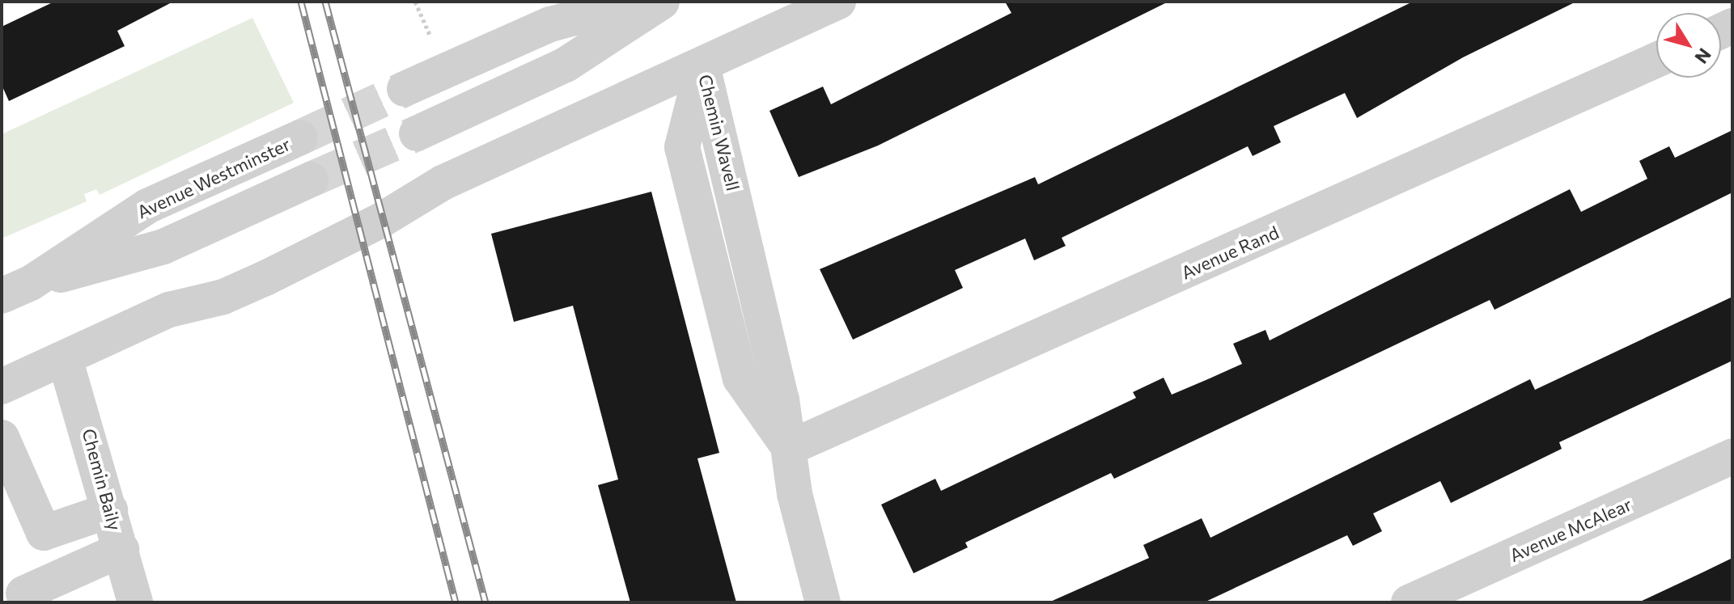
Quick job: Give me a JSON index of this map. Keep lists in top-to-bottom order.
{
  "streets": {
    "street": [
      "Chemin Wavell",
      "Avenue Westminster",
      "Avenue Rand",
      "Chemin Baily",
      "Avenue McAlear"
    ]
  },
  "crossings": [
    ["Chemin Wavell", "Avenue Rand"]
  ],
  "north": "bottom right"
}
